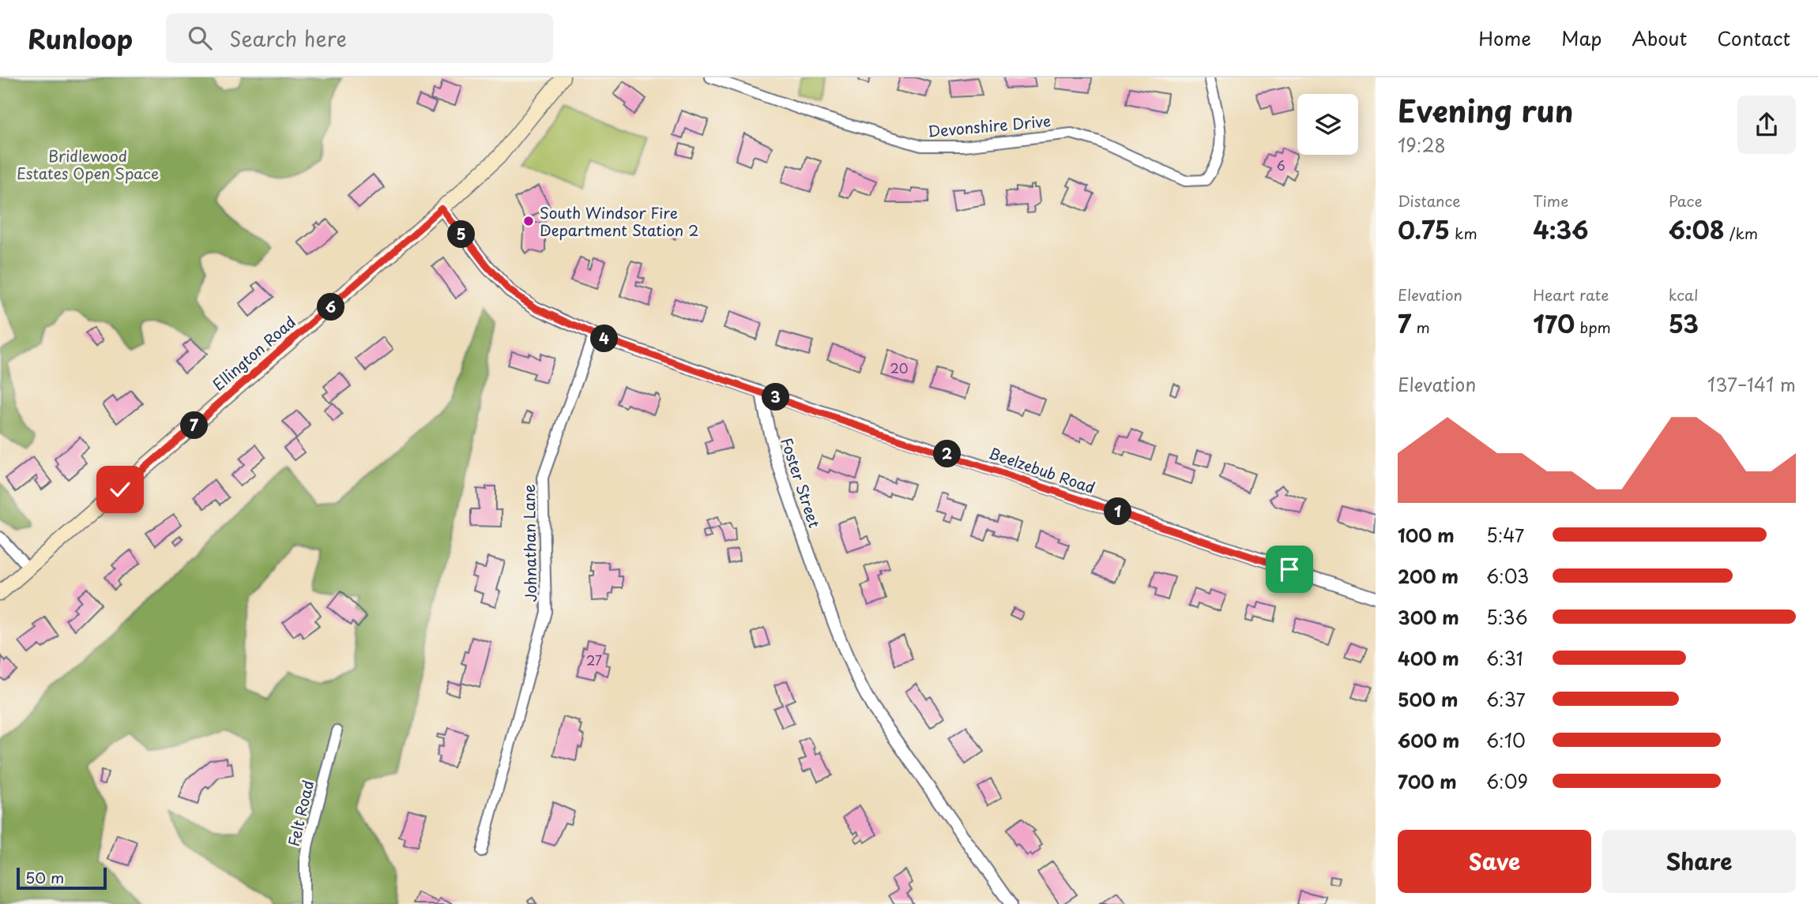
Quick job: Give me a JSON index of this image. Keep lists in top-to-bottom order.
{
  "streets": {
    "main road": ["Ellington Road"],
    "street": [
      "Devonshire Drive",
      "Beelzebub Road",
      "Foster Street",
      "Johnathan Lane",
      "Felt Road"
    ]
  },
  "crossings": [
    ["Beelzebub Road", "Foster Street"]
  ],
  "parks": ["Bridlewood Estates Open Space"],
  "places": ["South Windsor Fire Department Station 2"],
  "house_numbers": ["6", "20", "27"],
  "scale_bar": "50 m",
  "page": {
    "header": "Runloop",
    "search": "Search here",
    "nav": [
      "Home",
      "Map",
      "About",
      "Contact"
    ],
    "heading": ["Evening run", "19:28"],
    "stats": [
      ["Distance", "0.75 km"],
      ["Time", "4:36"],
      ["Pace", "6:08 /km"],
      ["Elevation", "7 m"],
      ["Heart rate", "170 bpm"],
      ["kcal", "53"]
    ],
    "pins": [
      "5",
      "6",
      "4",
      "3",
      "7",
      "2",
      "1"
    ],
    "chart": ["Elevation", "137–141 m"],
    "list": [
      {
        "name": "100 m",
        "note": "5:47"
      },
      {
        "name": "200 m",
        "note": "6:03"
      },
      {
        "name": "300 m",
        "note": "5:36"
      },
      {
        "name": "400 m",
        "note": "6:31"
      },
      {
        "name": "500 m",
        "note": "6:37"
      },
      {
        "name": "600 m",
        "note": "6:10"
      },
      {
        "name": "700 m",
        "note": "6:09"
      }
    ],
    "buttons": ["Save", "Share"],
    "scale": "50 m"
  }
}
